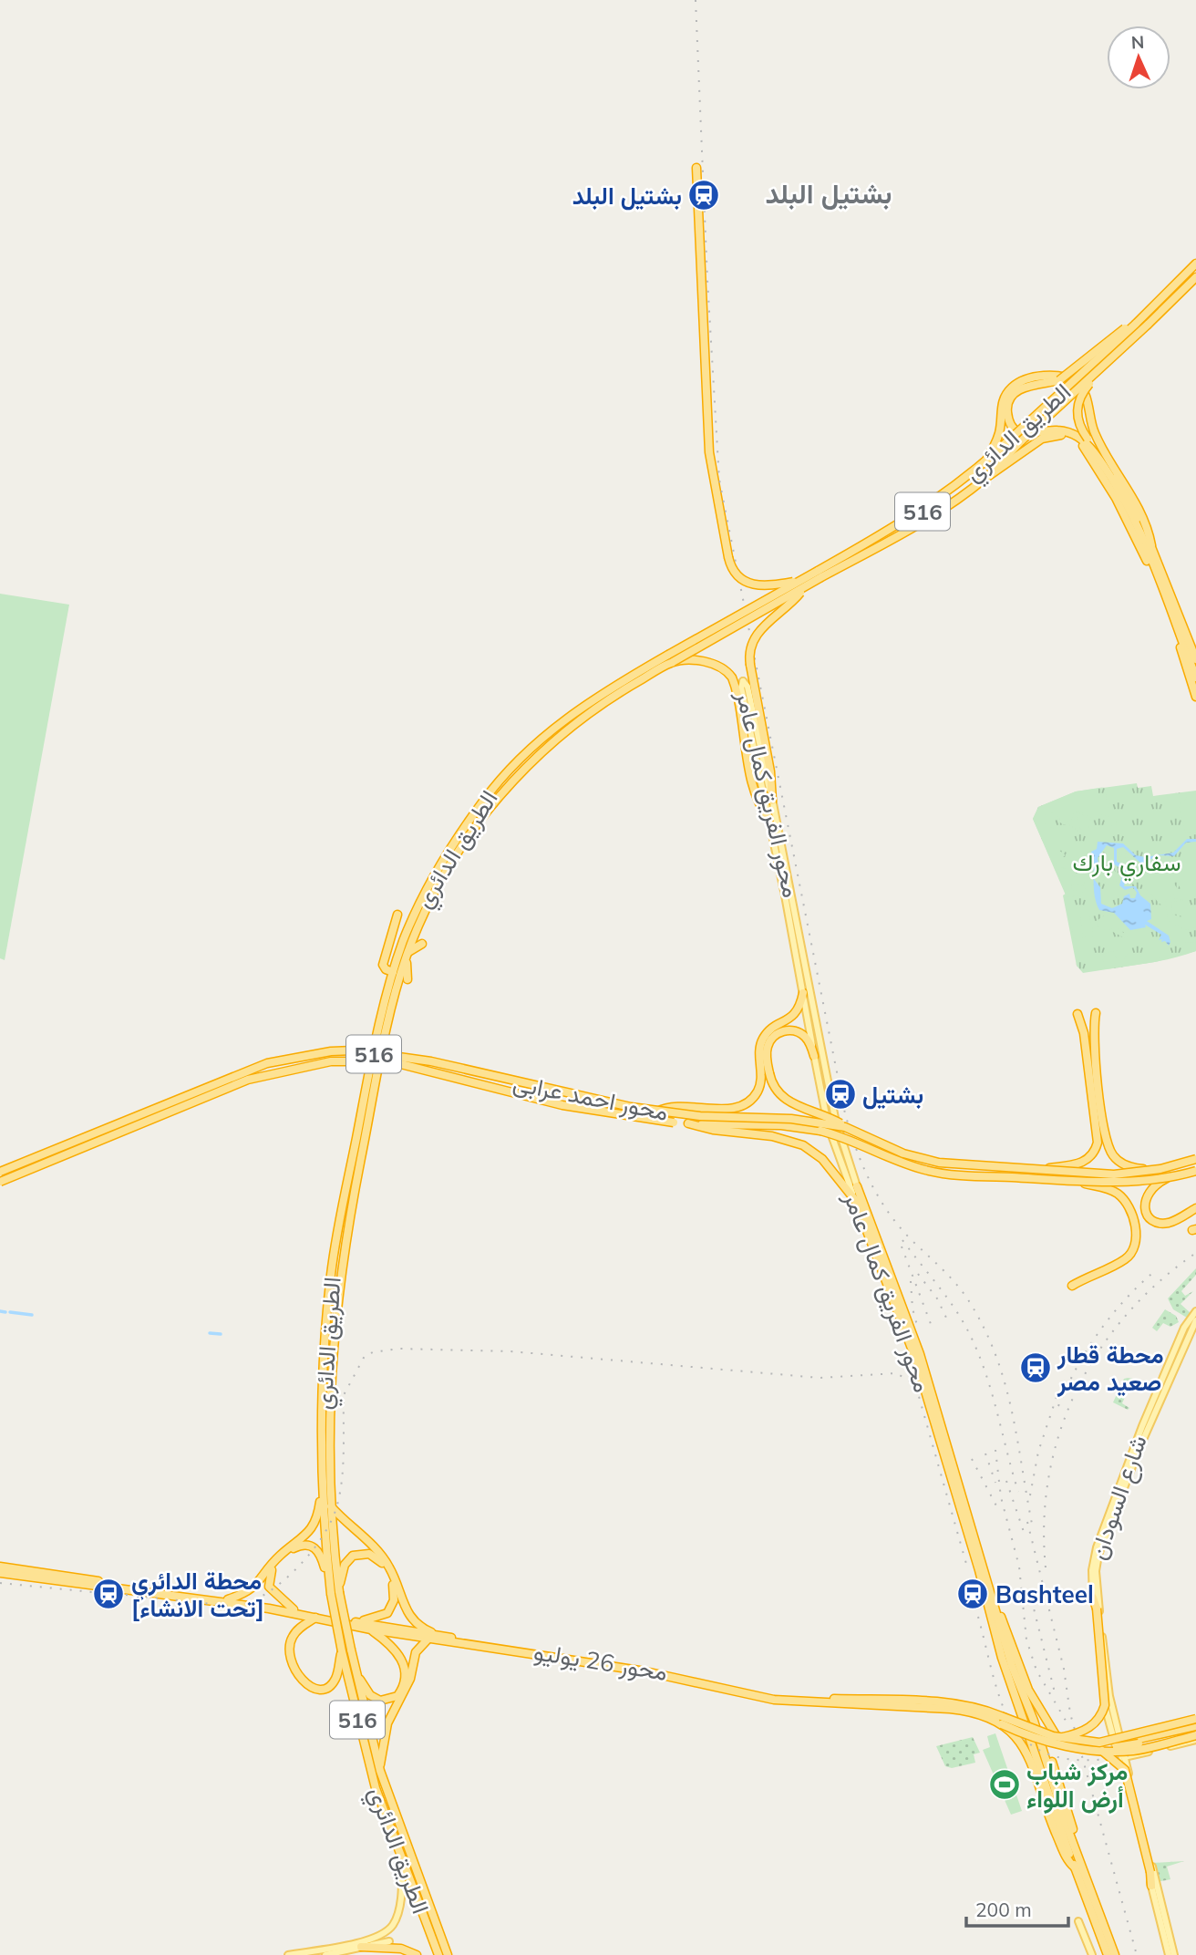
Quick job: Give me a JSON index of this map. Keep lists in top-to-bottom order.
{
  "streets": {
    "highway": [
      "الطريق الدائري",
      "516",
      "محور الفريق كمال عامر",
      "محور احمد عرابى",
      "محور 26 يوليو"
    ],
    "main road": ["شارع السودان"]
  },
  "crossings": [
    ["شارع السودان", "محور 26 يوليو"]
  ],
  "districts": ["بشتيل البلد"],
  "parks": ["سفاري بارك"],
  "places": {
    "station": [
      "بشتيل البلد",
      "بشتيل",
      "محطة قطار صعيد مصر",
      "محطة الدائري [تحت الانشاء]",
      "Bashteel"
    ],
    "sports": ["مركز شباب أرض اللواء"]
  },
  "scale_bar": "200 m",
  "north": "top"
}
